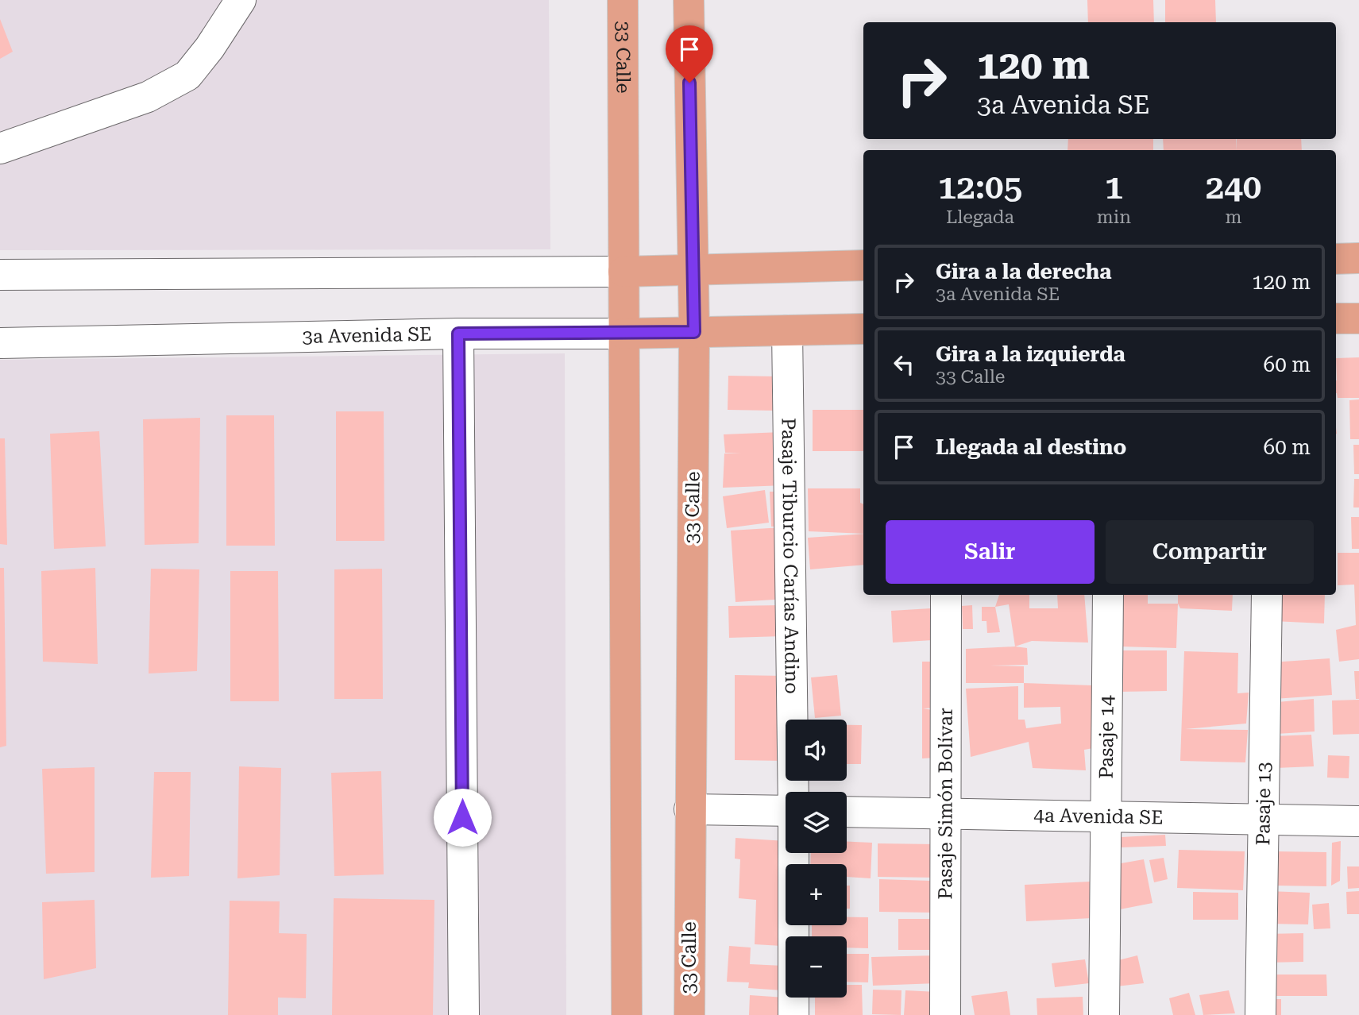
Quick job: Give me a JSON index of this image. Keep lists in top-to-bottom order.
{
  "streets": {
    "main road": ["33 Calle", "3a Avenida SE"],
    "street": [
      "Pasaje Tiburcio Carías Andino",
      "Pasaje 14",
      "Pasaje Simón Bolívar",
      "Pasaje 13",
      "4a Avenida SE"
    ]
  },
  "crossings": [
    ["33 Calle", "3a Avenida SE"],
    ["3a Avenida SE", "Pasaje Tiburcio Carías Andino"],
    ["Pasaje 14", "4a Avenida SE"],
    ["Pasaje Simón Bolívar", "4a Avenida SE"],
    ["Pasaje 13", "4a Avenida SE"]
  ],
  "page": {
    "turn": ["120 m", "3a Avenida SE"],
    "eta": [
      "12:05",
      "Llegada",
      "1",
      "min",
      "240",
      "m"
    ],
    "list": [
      {
        "name": "Gira a la derecha",
        "note": "3a Avenida SE",
        "value": "120 m"
      },
      {
        "name": "Gira a la izquierda",
        "note": "33 Calle",
        "value": "60 m"
      },
      {
        "name": "Llegada al destino",
        "value": "60 m"
      }
    ],
    "buttons": ["Salir", "Compartir"],
    "map_buttons": ["+", "−"]
  }
}
